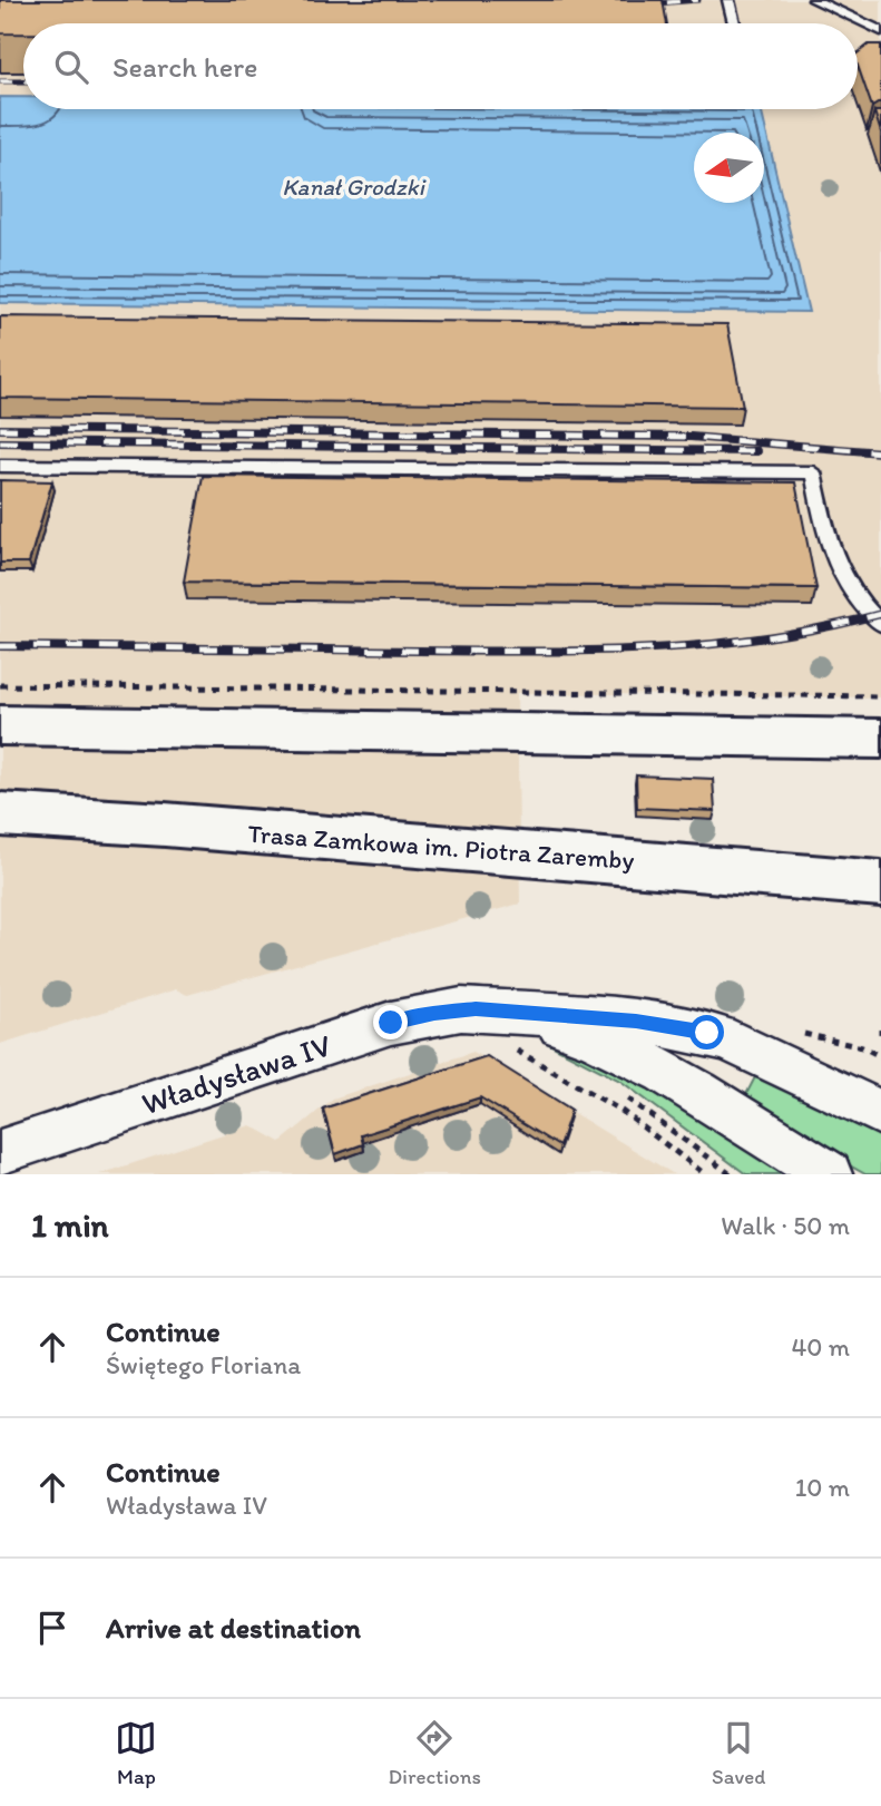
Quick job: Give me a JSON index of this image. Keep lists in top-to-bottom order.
{
  "streets": {
    "main road": ["Trasa Zamkowa im. Piotra Zaremby"],
    "street": ["Władysława IV"]
  },
  "water": ["Kanał Grodzki"],
  "north": "left",
  "page": {
    "search": "Search here",
    "heading": ["1 min", "Walk · 50 m"],
    "list": [
      ["Continue", "Świętego Floriana", "40 m"],
      ["Continue", "Władysława IV", "10 m"],
      "Arrive at destination"
    ],
    "nav": ["Map", "Directions", "Saved"]
  }
}
